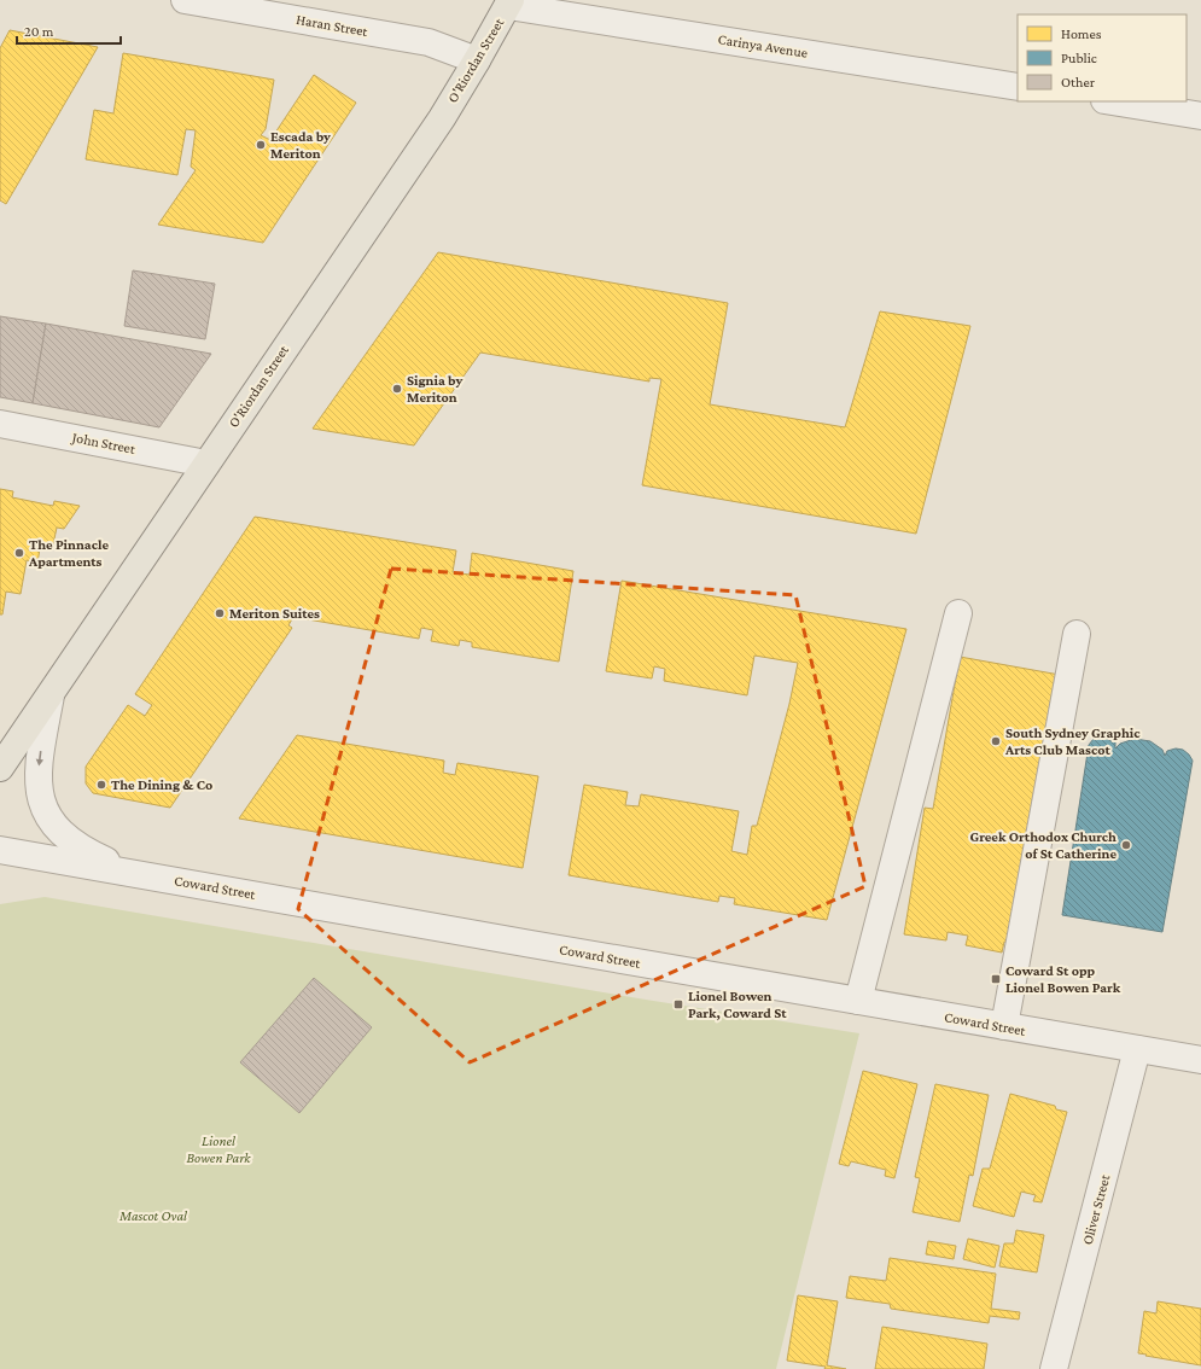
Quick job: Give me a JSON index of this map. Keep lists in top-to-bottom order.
{
  "streets": {
    "main road": ["O'Riordan Street"],
    "street": [
      "Haran Street",
      "Carinya Avenue",
      "John Street",
      "Coward Street",
      "Oliver Street"
    ]
  },
  "crossings": [
    ["Haran Street", "O'Riordan Street"],
    ["Carinya Avenue", "O'Riordan Street"],
    ["O'Riordan Street", "John Street"],
    ["Coward Street", "Oliver Street"]
  ],
  "parks": ["Lionel Bowen Park", "Mascot Oval"],
  "places": {
    "other": [
      "Escada by Meriton",
      "Signia by Meriton",
      "The Pinnacle Apartments",
      "Meriton Suites",
      "South Sydney Graphic Arts Club Mascot",
      "The Dining & Co",
      "Greek Orthodox Church of St Catherine"
    ],
    "transit": ["Coward St opp Lionel Bowen Park", "Lionel Bowen Park, Coward St"]
  },
  "legend": ["Homes", "Public", "Other"],
  "scale_bar": "20 m"
}
